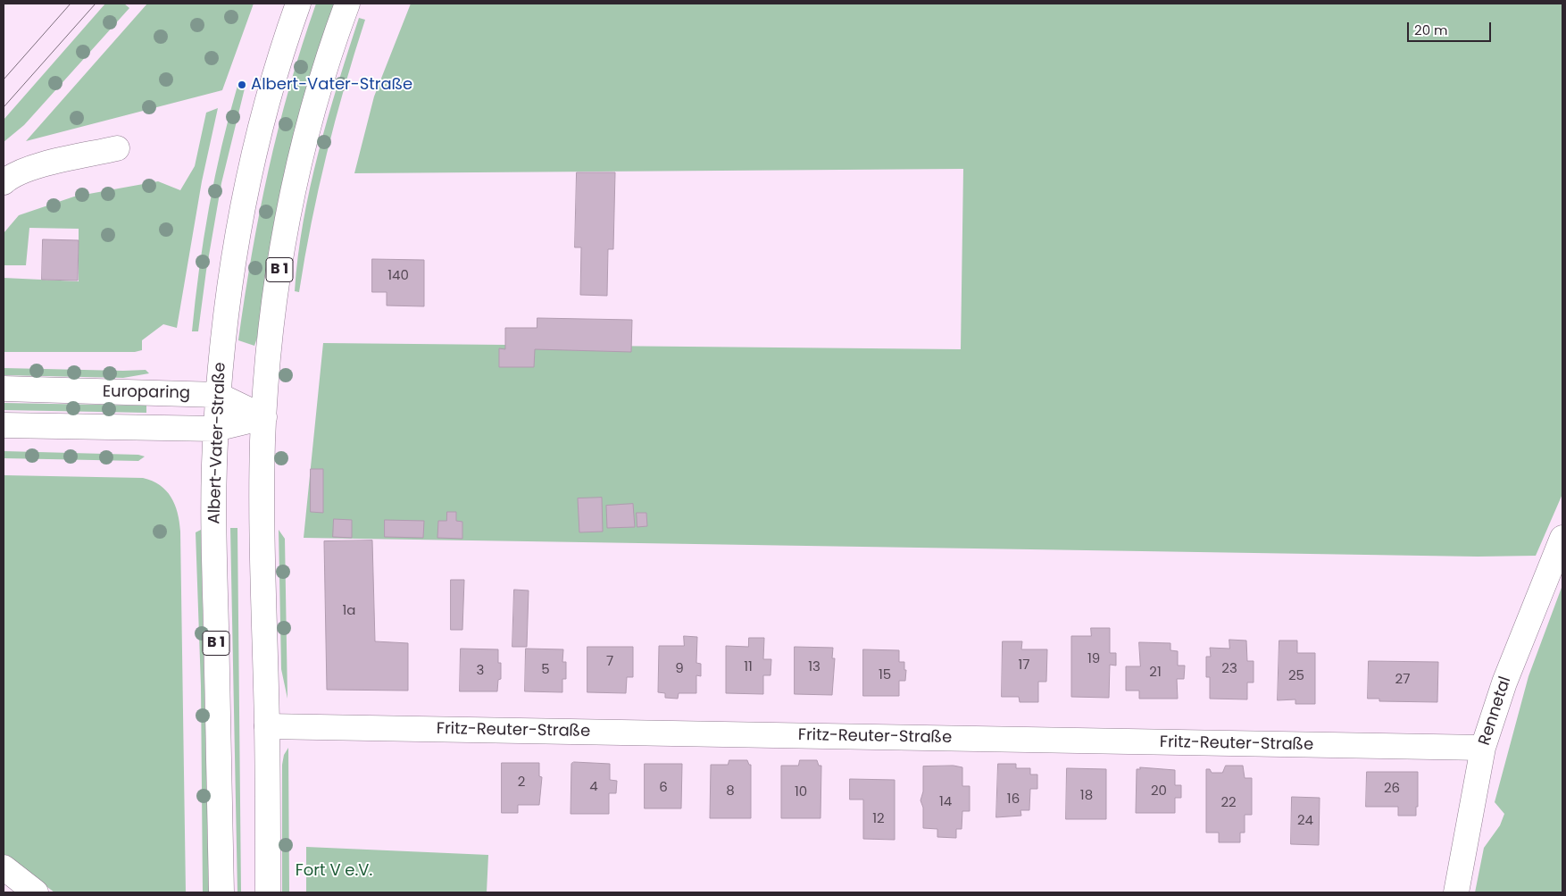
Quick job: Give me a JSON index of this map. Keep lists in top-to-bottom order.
{
  "streets": {
    "main road": [
      "B 1",
      "Europaring",
      "Albert-Vater-Straße",
      "Rennetal",
      "Fritz-Reuter-Straße"
    ]
  },
  "crossings": [
    ["B 1", "Europaring"],
    ["B 1", "Fritz-Reuter-Straße"],
    ["Europaring", "Albert-Vater-Straße"],
    ["Rennetal", "Fritz-Reuter-Straße"]
  ],
  "parks": ["Fort V e.V."],
  "places": ["Albert-Vater-Straße"],
  "house_numbers": [
    "140",
    "1a",
    "19",
    "7",
    "17",
    "11",
    "13",
    "9",
    "23",
    "5",
    "3",
    "21",
    "15",
    "25",
    "27",
    "2",
    "4",
    "6",
    "26",
    "8",
    "20",
    "10",
    "18",
    "16",
    "14",
    "22",
    "12",
    "24"
  ],
  "scale_bar": "20 m"
}
